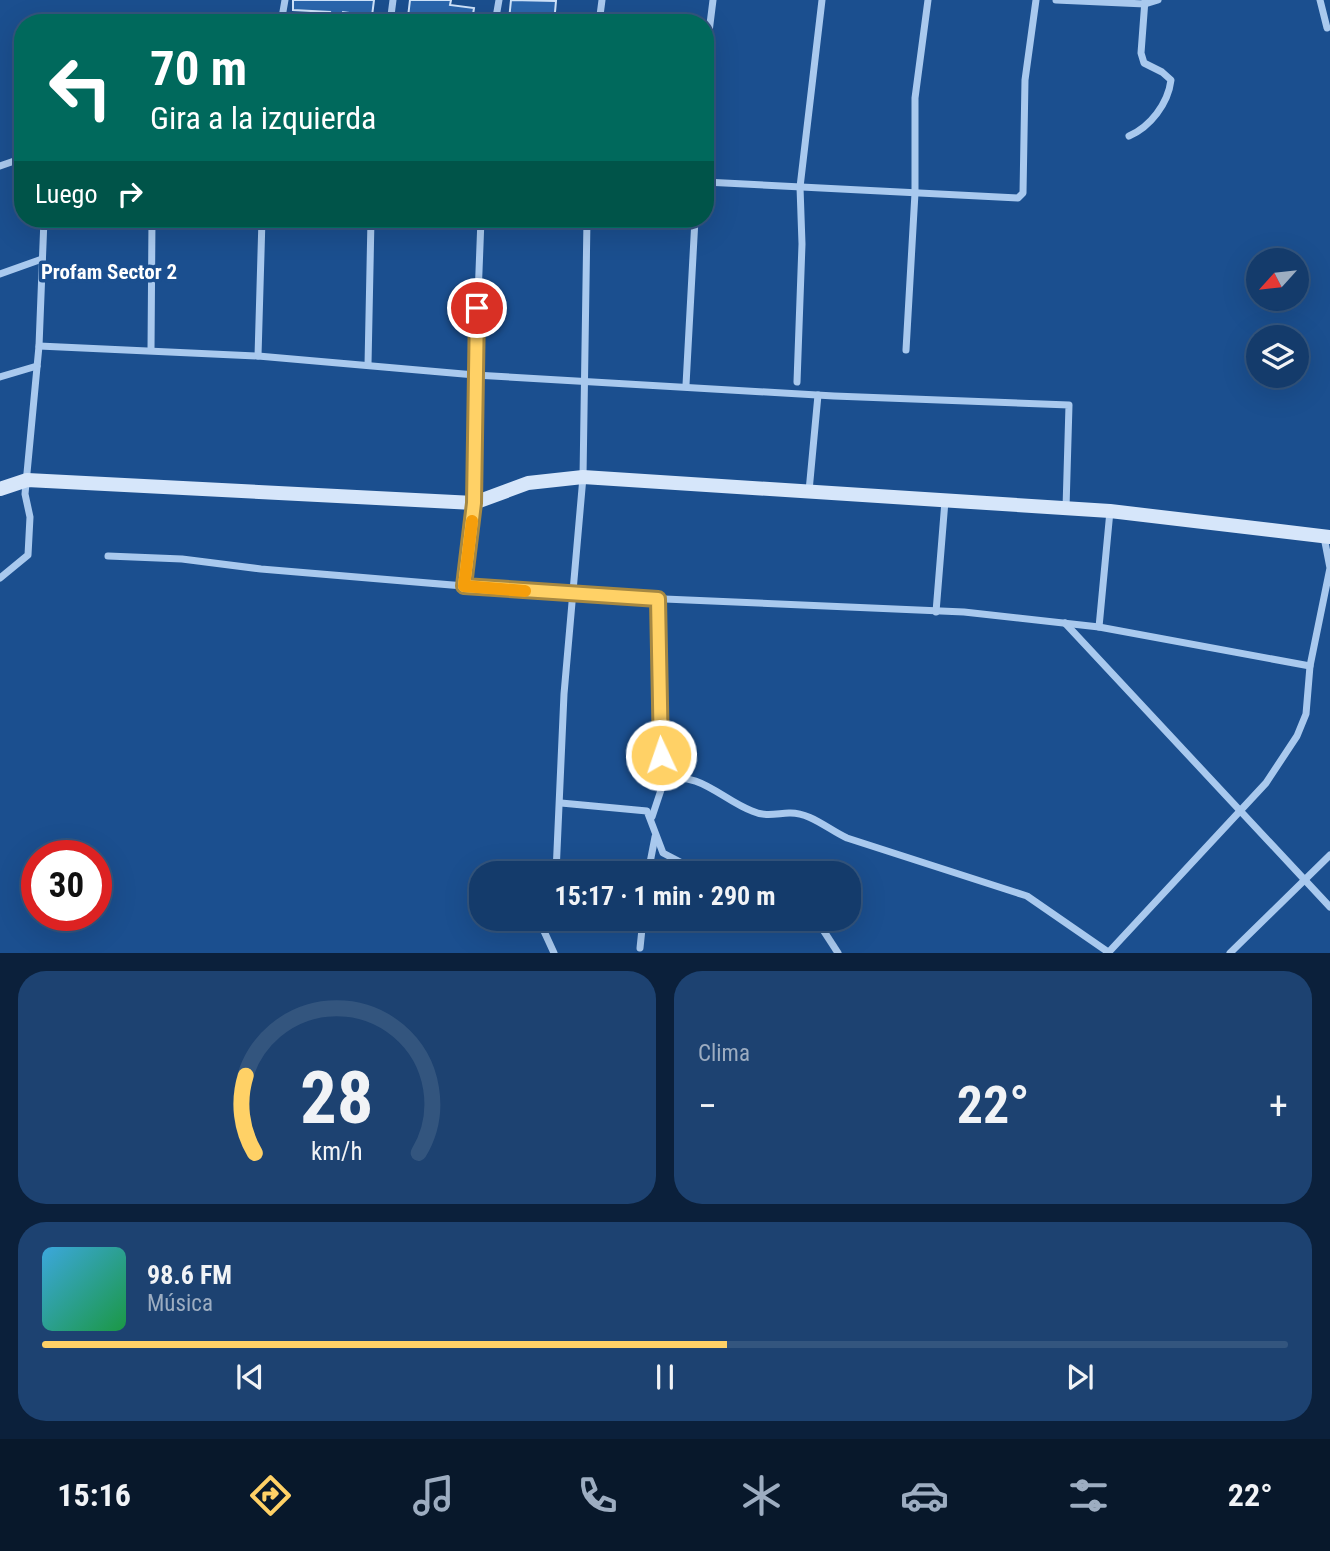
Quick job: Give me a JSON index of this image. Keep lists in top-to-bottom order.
{
  "districts": ["Profam Sector 2"],
  "north": "bottom left",
  "page": {
    "turn": ["70 m", "Gira a la izquierda"],
    "then": "Luego",
    "limit": "30",
    "trip": "15:17 · 1 min · 290 m",
    "tile": "Clima",
    "heat": ["−", "22°", "+"],
    "song": ["98.6 FM", "Música"],
    "tabs": ["15:16", "22°"],
    "gauge": ["28", "km/h"]
  }
}
